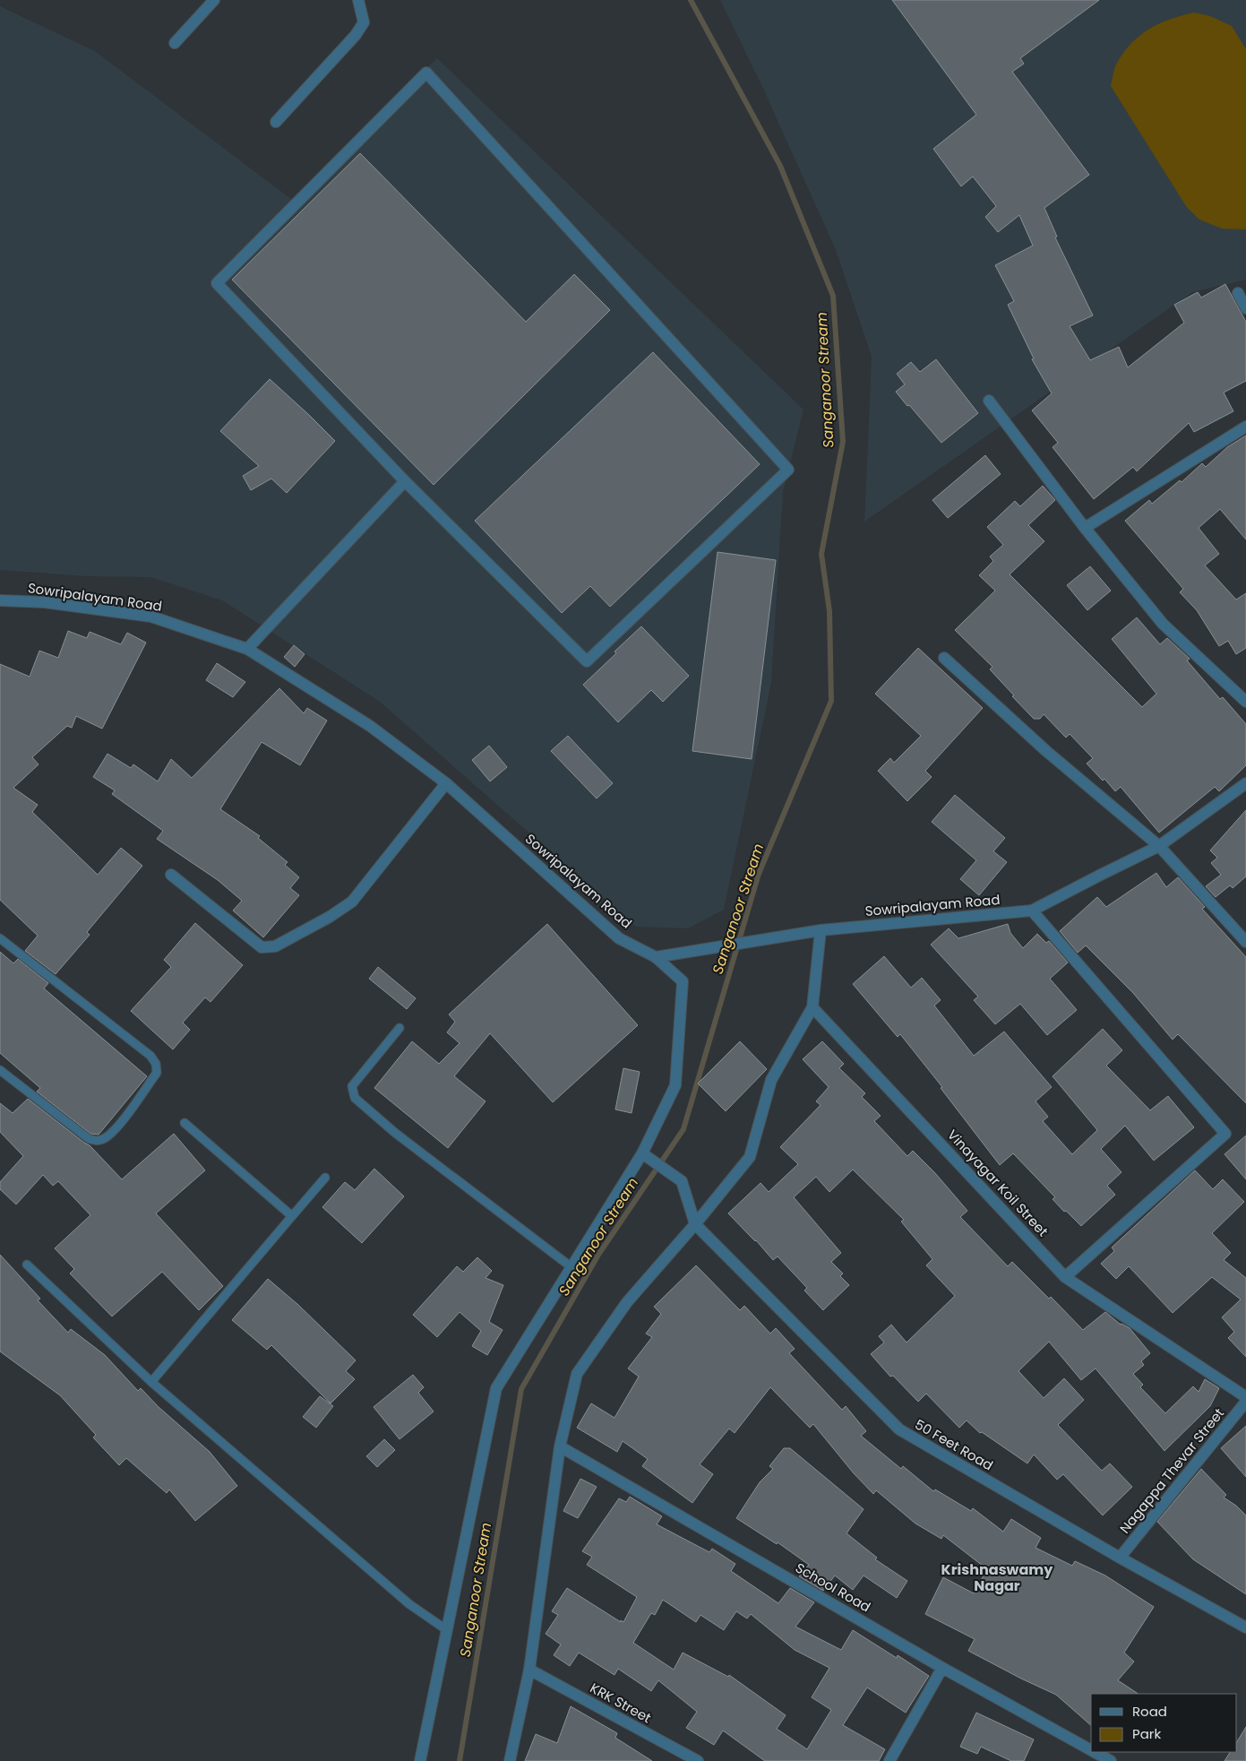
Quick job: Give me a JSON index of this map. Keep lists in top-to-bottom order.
{
  "streets": {
    "street": [
      "Sowripalayam Road",
      "Vinayagar Koil Street",
      "50 Feet Road",
      "Nagappa Thevar Street",
      "School Road",
      "KRK Street"
    ]
  },
  "crossings": [
    ["50 Feet Road", "Nagappa Thevar Street"]
  ],
  "districts": ["Krishnaswamy Nagar"],
  "water": ["Sanganoor Stream"],
  "legend": ["Road", "Park"]
}
